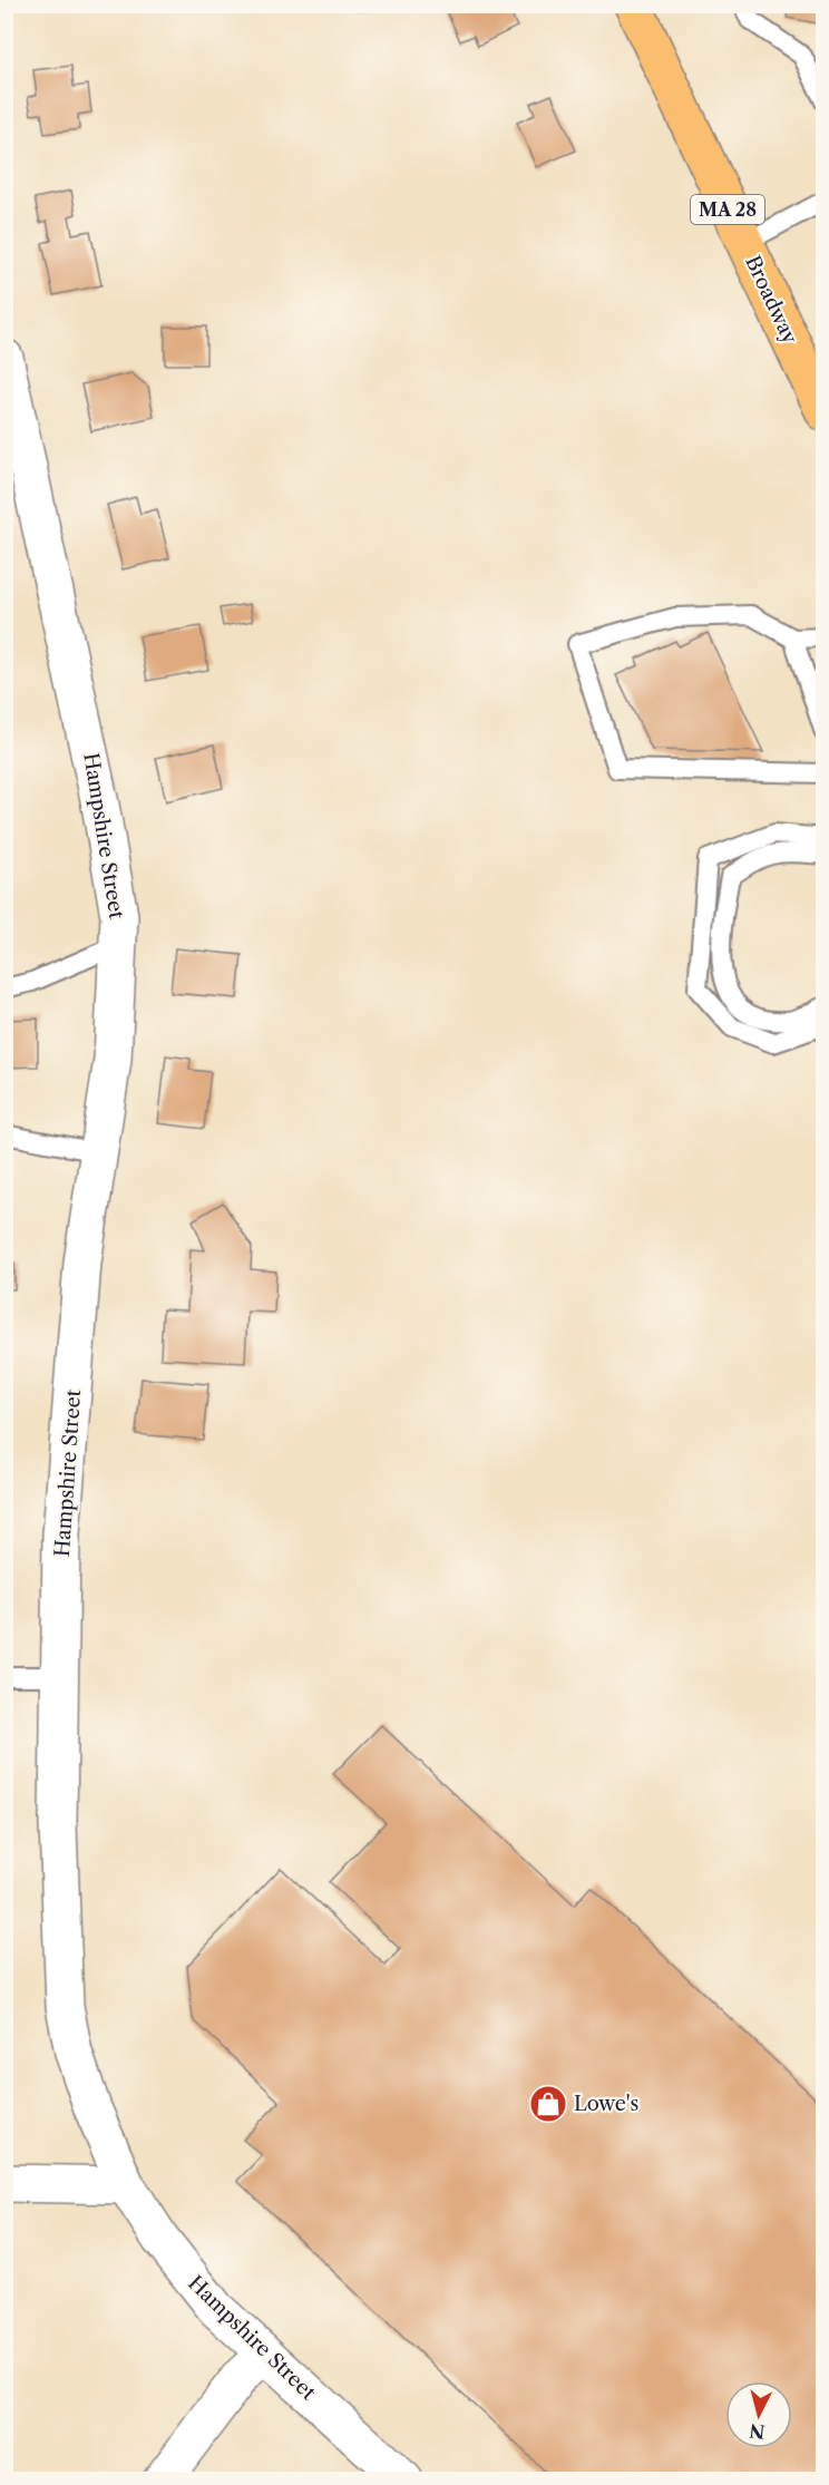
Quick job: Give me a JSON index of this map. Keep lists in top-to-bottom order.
{
  "streets": {
    "main road": ["MA 28", "Broadway"],
    "street": ["Hampshire Street"]
  },
  "places": {
    "shop": ["Lowe's"]
  },
  "north": "bottom"
}
